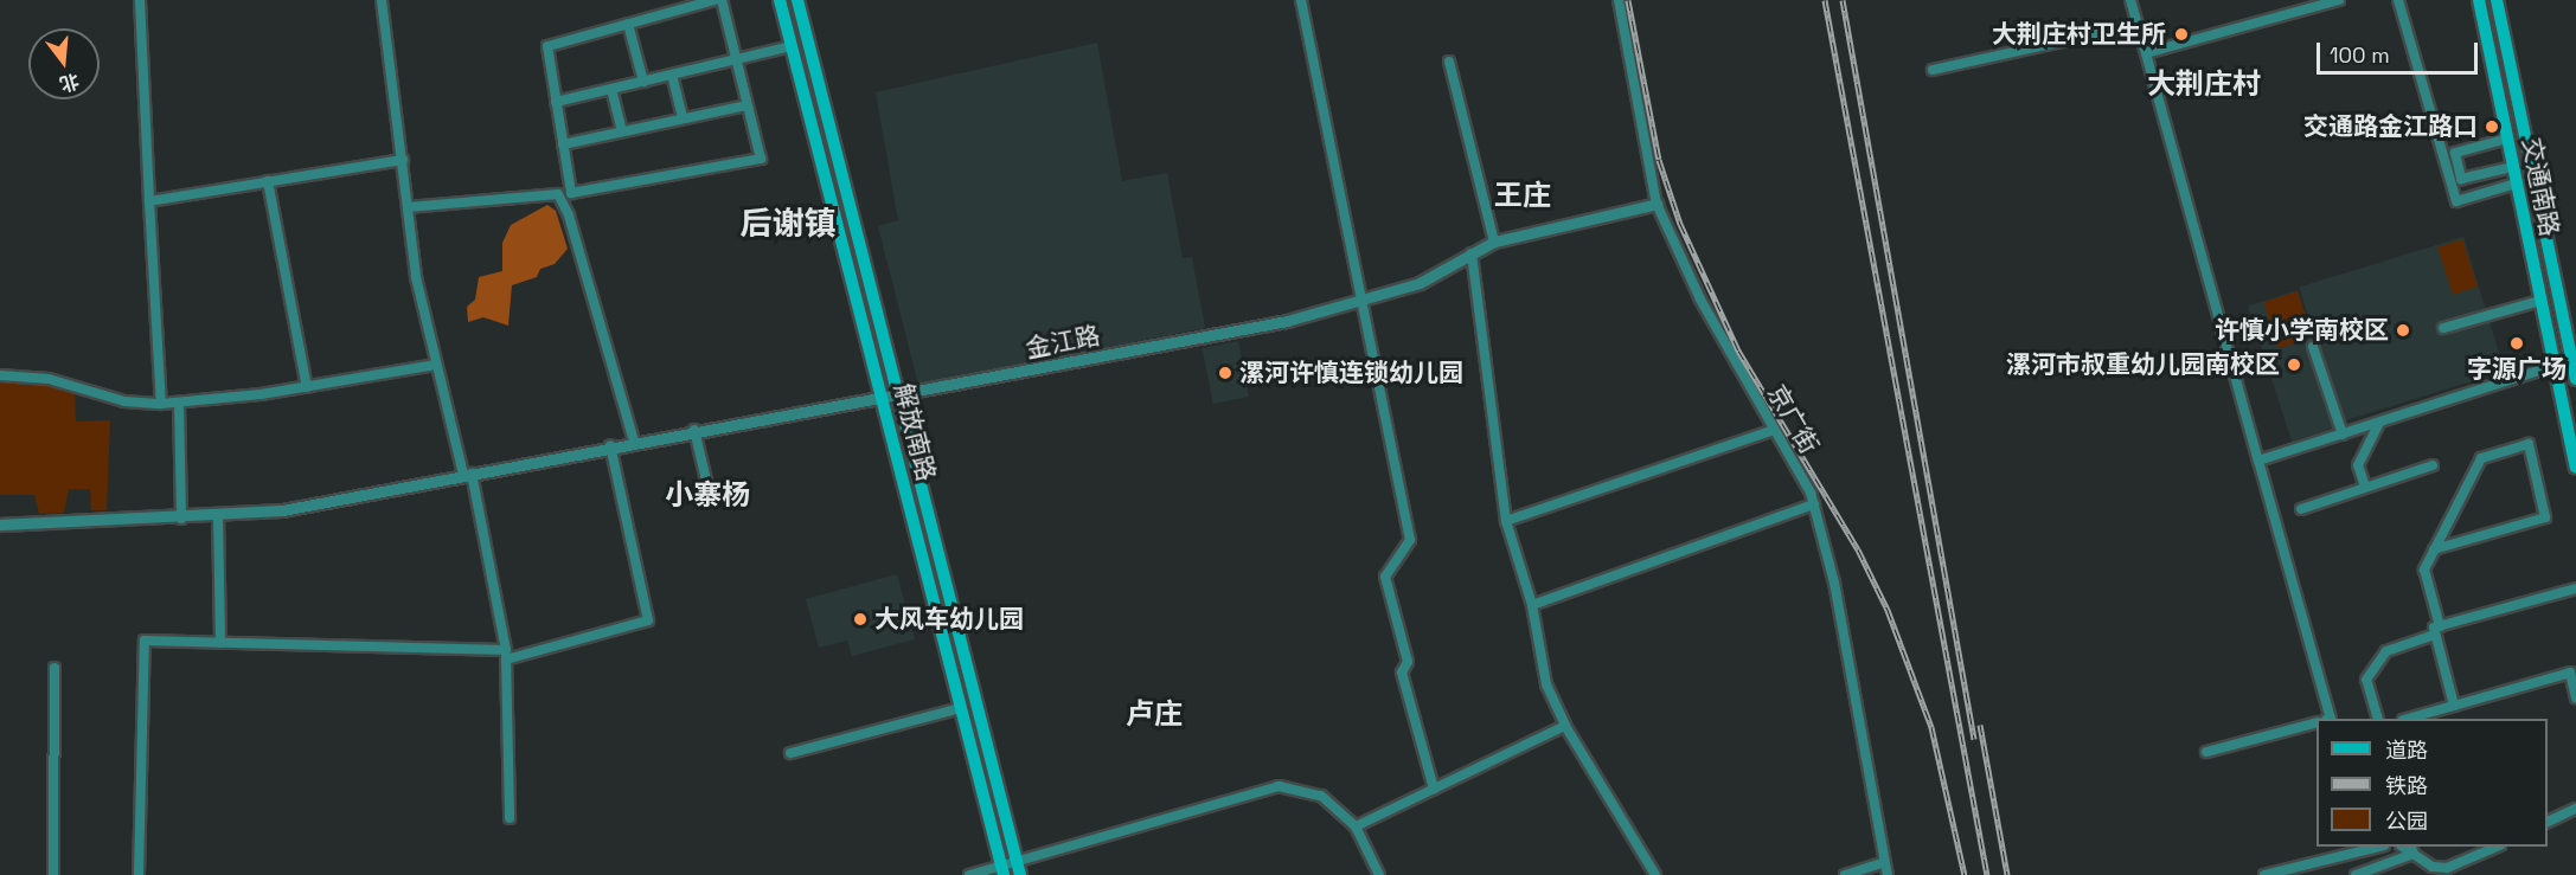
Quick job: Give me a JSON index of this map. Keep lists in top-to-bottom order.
{
  "streets": {
    "main road": ["交通南路", "解放南路"],
    "street": ["金江路", "京广街"]
  },
  "crossings": [
    ["金江路", "京广街"],
    ["金江路", "解放南路"]
  ],
  "districts": [
    "大荆庄村",
    "王庄",
    "后谢镇",
    "小寨杨",
    "卢庄"
  ],
  "places": [
    "大荆庄村卫生所",
    "交通路金江路口",
    "许慎小学南校区",
    "字源广场",
    "漯河市叔重幼儿园南校区",
    "漯河许慎连锁幼儿园",
    "大风车幼儿园"
  ],
  "legend": ["道路", "铁路", "公园"],
  "scale_bar": "100 m",
  "north": "bottom"
}
